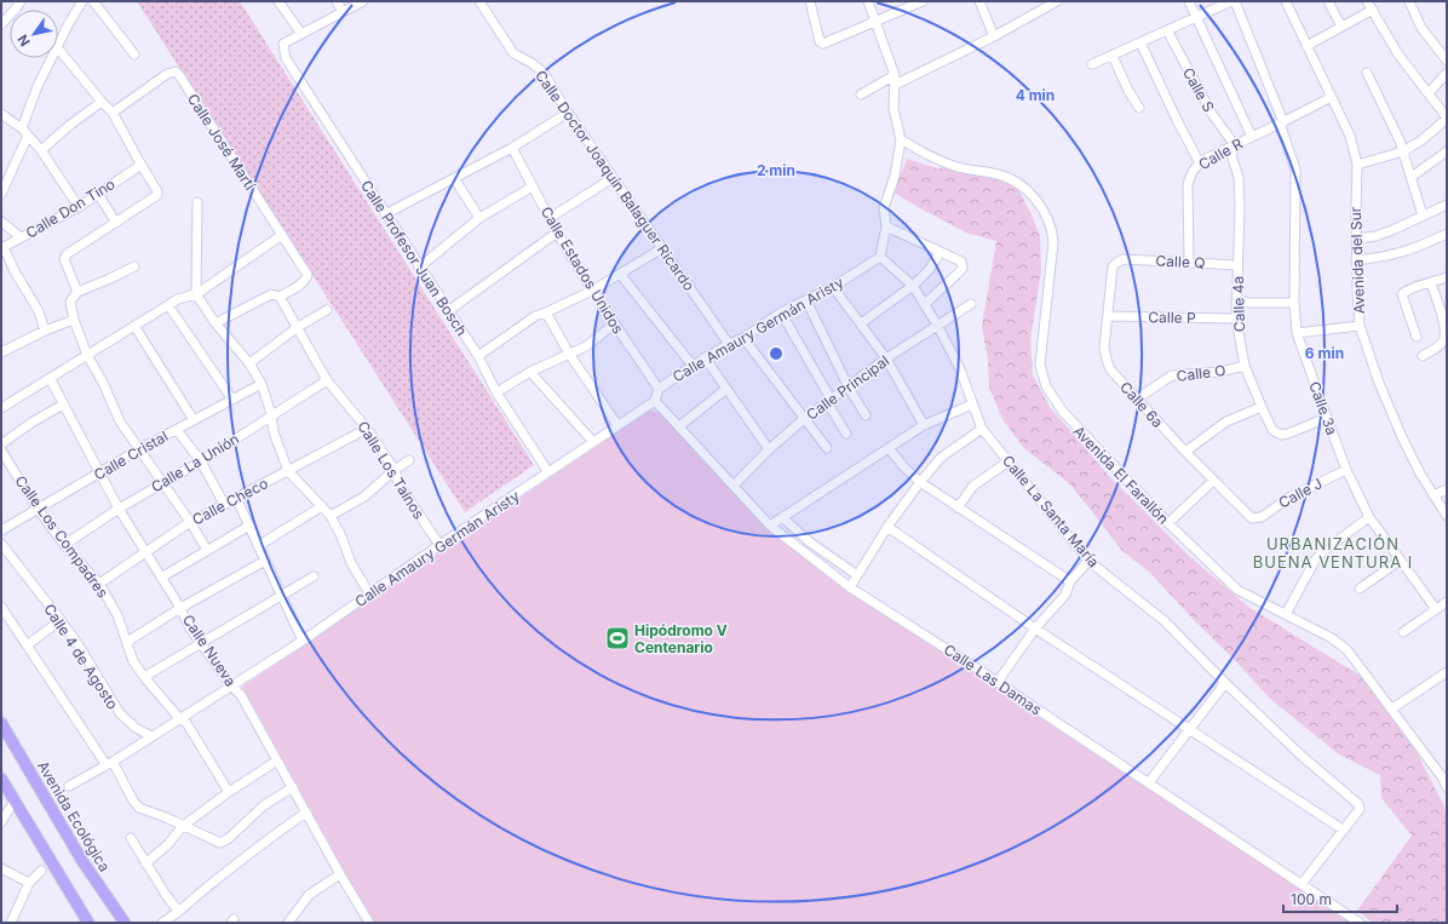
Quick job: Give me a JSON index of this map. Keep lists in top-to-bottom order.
{
  "streets": {
    "main road": ["Avenida Ecológica"],
    "street": [
      "Calle S",
      "Calle José Martí",
      "Calle R",
      "Calle Doctor Joaquín Balaguer Ricardo",
      "Calle Don Tino",
      "Calle Profesor Juan Bosch",
      "Avenida del Sur",
      "Calle Q",
      "Calle Estados Unidos",
      "Calle 4a",
      "Calle P",
      "Calle Amaury Germán Aristy",
      "Calle O",
      "Calle Principal",
      "Calle 6a",
      "Calle 3a",
      "Calle Cristal",
      "Calle La Unión",
      "Calle Los Taínos",
      "Avenida El Farallón",
      "Calle J",
      "Calle Checo",
      "Calle La Santa María",
      "Calle Los Compadres",
      "Calle Nueva",
      "Calle 4 de Agosto",
      "Calle Las Damas"
    ]
  },
  "crossings": [
    ["Calle S", "Calle R"],
    ["Calle S", "Calle 4a"],
    ["Calle José Martí", "Calle Los Taínos"],
    ["Calle R", "Avenida del Sur"],
    ["Calle R", "Calle Q"],
    ["Calle R", "Calle 4a"],
    ["Calle R", "Calle 3a"],
    ["Calle Doctor Joaquín Balaguer Ricardo", "Calle Amaury Germán Aristy"],
    ["Calle Profesor Juan Bosch", "Calle Amaury Germán Aristy"],
    ["Calle Q", "Calle 4a"],
    ["Calle Q", "Calle 6a"],
    ["Calle Estados Unidos", "Calle Amaury Germán Aristy"],
    ["Calle 4a", "Calle P"],
    ["Calle 4a", "Calle O"],
    ["Calle 4a", "Calle 3a"],
    ["Calle P", "Calle 6a"],
    ["Calle Amaury Germán Aristy", "Calle Los Taínos"],
    ["Calle Amaury Germán Aristy", "Calle La Santa María"],
    ["Calle Amaury Germán Aristy", "Calle Los Compadres"],
    ["Calle Amaury Germán Aristy", "Calle Nueva"],
    ["Calle Amaury Germán Aristy", "Calle 4 de Agosto"],
    ["Calle Amaury Germán Aristy", "Calle Las Damas"],
    ["Calle O", "Calle 6a"],
    ["Calle Principal", "Calle La Santa María"],
    ["Calle Principal", "Calle Las Damas"],
    ["Calle 6a", "Calle J"],
    ["Calle 3a", "Calle J"],
    ["Calle Cristal", "Calle Los Compadres"],
    ["Calle Cristal", "Calle Nueva"],
    ["Calle La Unión", "Calle Los Taínos"],
    ["Calle La Unión", "Calle Los Compadres"],
    ["Calle La Unión", "Calle Nueva"],
    ["Calle Los Taínos", "Calle Checo"],
    ["Calle Checo", "Calle Los Compadres"],
    ["Calle Checo", "Calle Nueva"]
  ],
  "districts": ["URBANIZACIÓN BUENA VENTURA I"],
  "places": {
    "sports": ["Hipódromo V Centenario"]
  },
  "scale_bar": "100 m",
  "north": "bottom left",
  "rings": ["4 min", "2 min", "6 min"]
}
